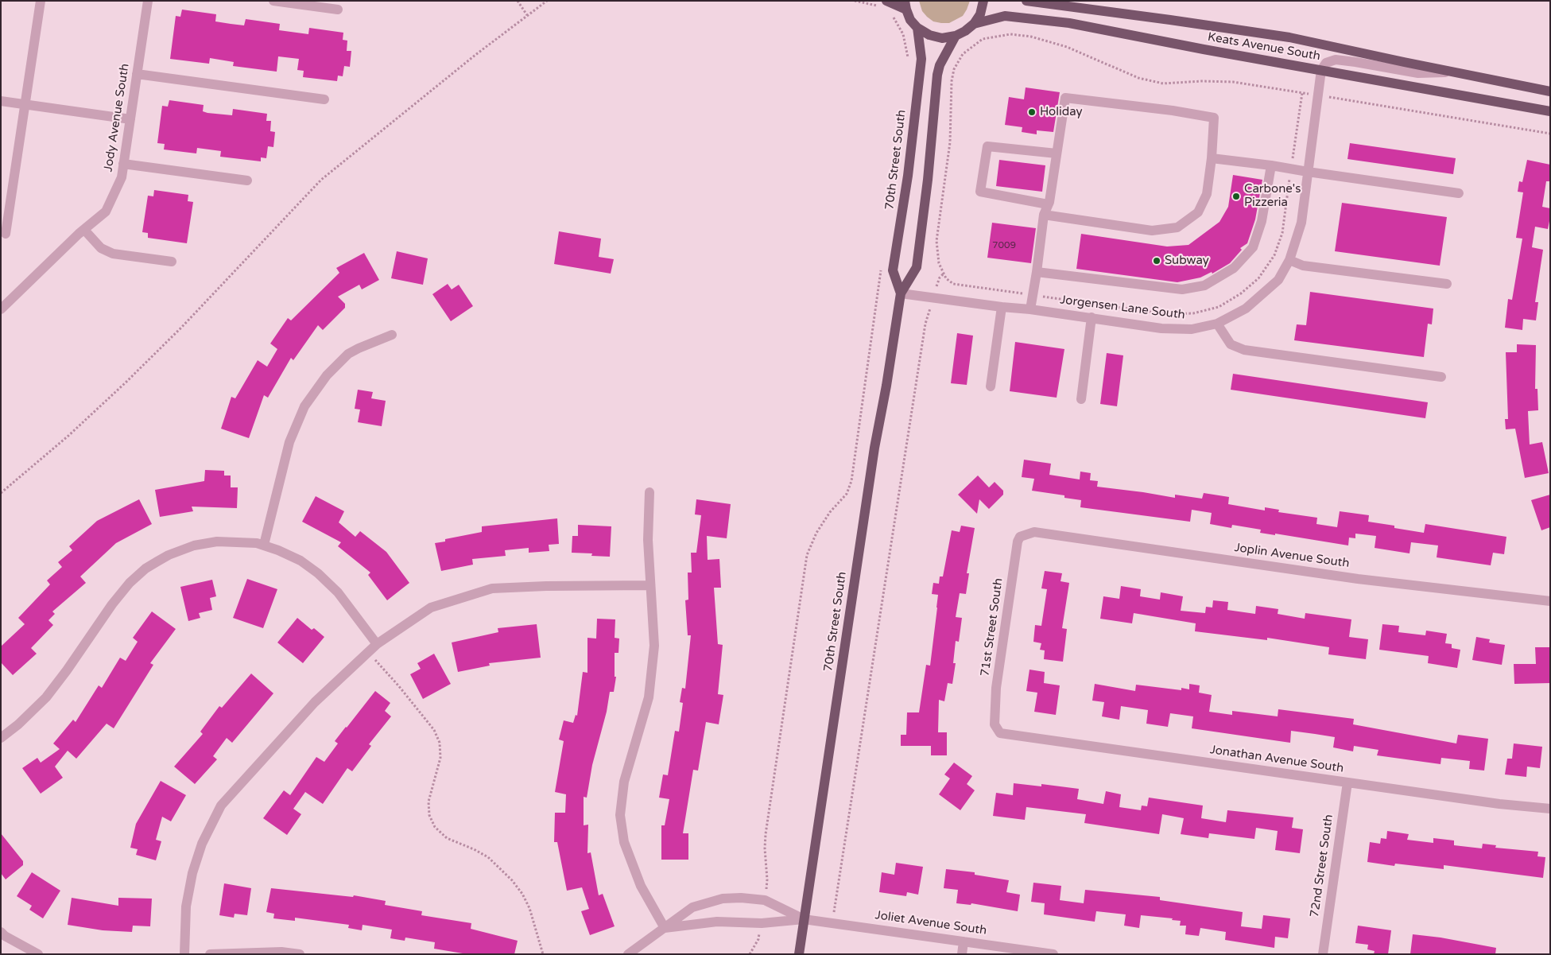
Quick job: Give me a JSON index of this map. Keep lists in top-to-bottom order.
{
  "streets": {
    "main road": ["Keats Avenue South", "70th Street South"],
    "street": [
      "Jody Avenue South",
      "Jorgensen Lane South",
      "Joplin Avenue South",
      "71st Street South",
      "Jonathan Avenue South",
      "72nd Street South",
      "Joliet Avenue South"
    ]
  },
  "crossings": [
    ["Keats Avenue South", "Jorgensen Lane South"],
    ["70th Street South", "Jorgensen Lane South"],
    ["70th Street South", "Joliet Avenue South"],
    ["Joplin Avenue South", "71st Street South"],
    ["71st Street South", "Jonathan Avenue South"],
    ["Jonathan Avenue South", "72nd Street South"]
  ],
  "places": ["Holiday", "Carbone's Pizzeria", "Subway"],
  "house_numbers": ["7009"]
}
